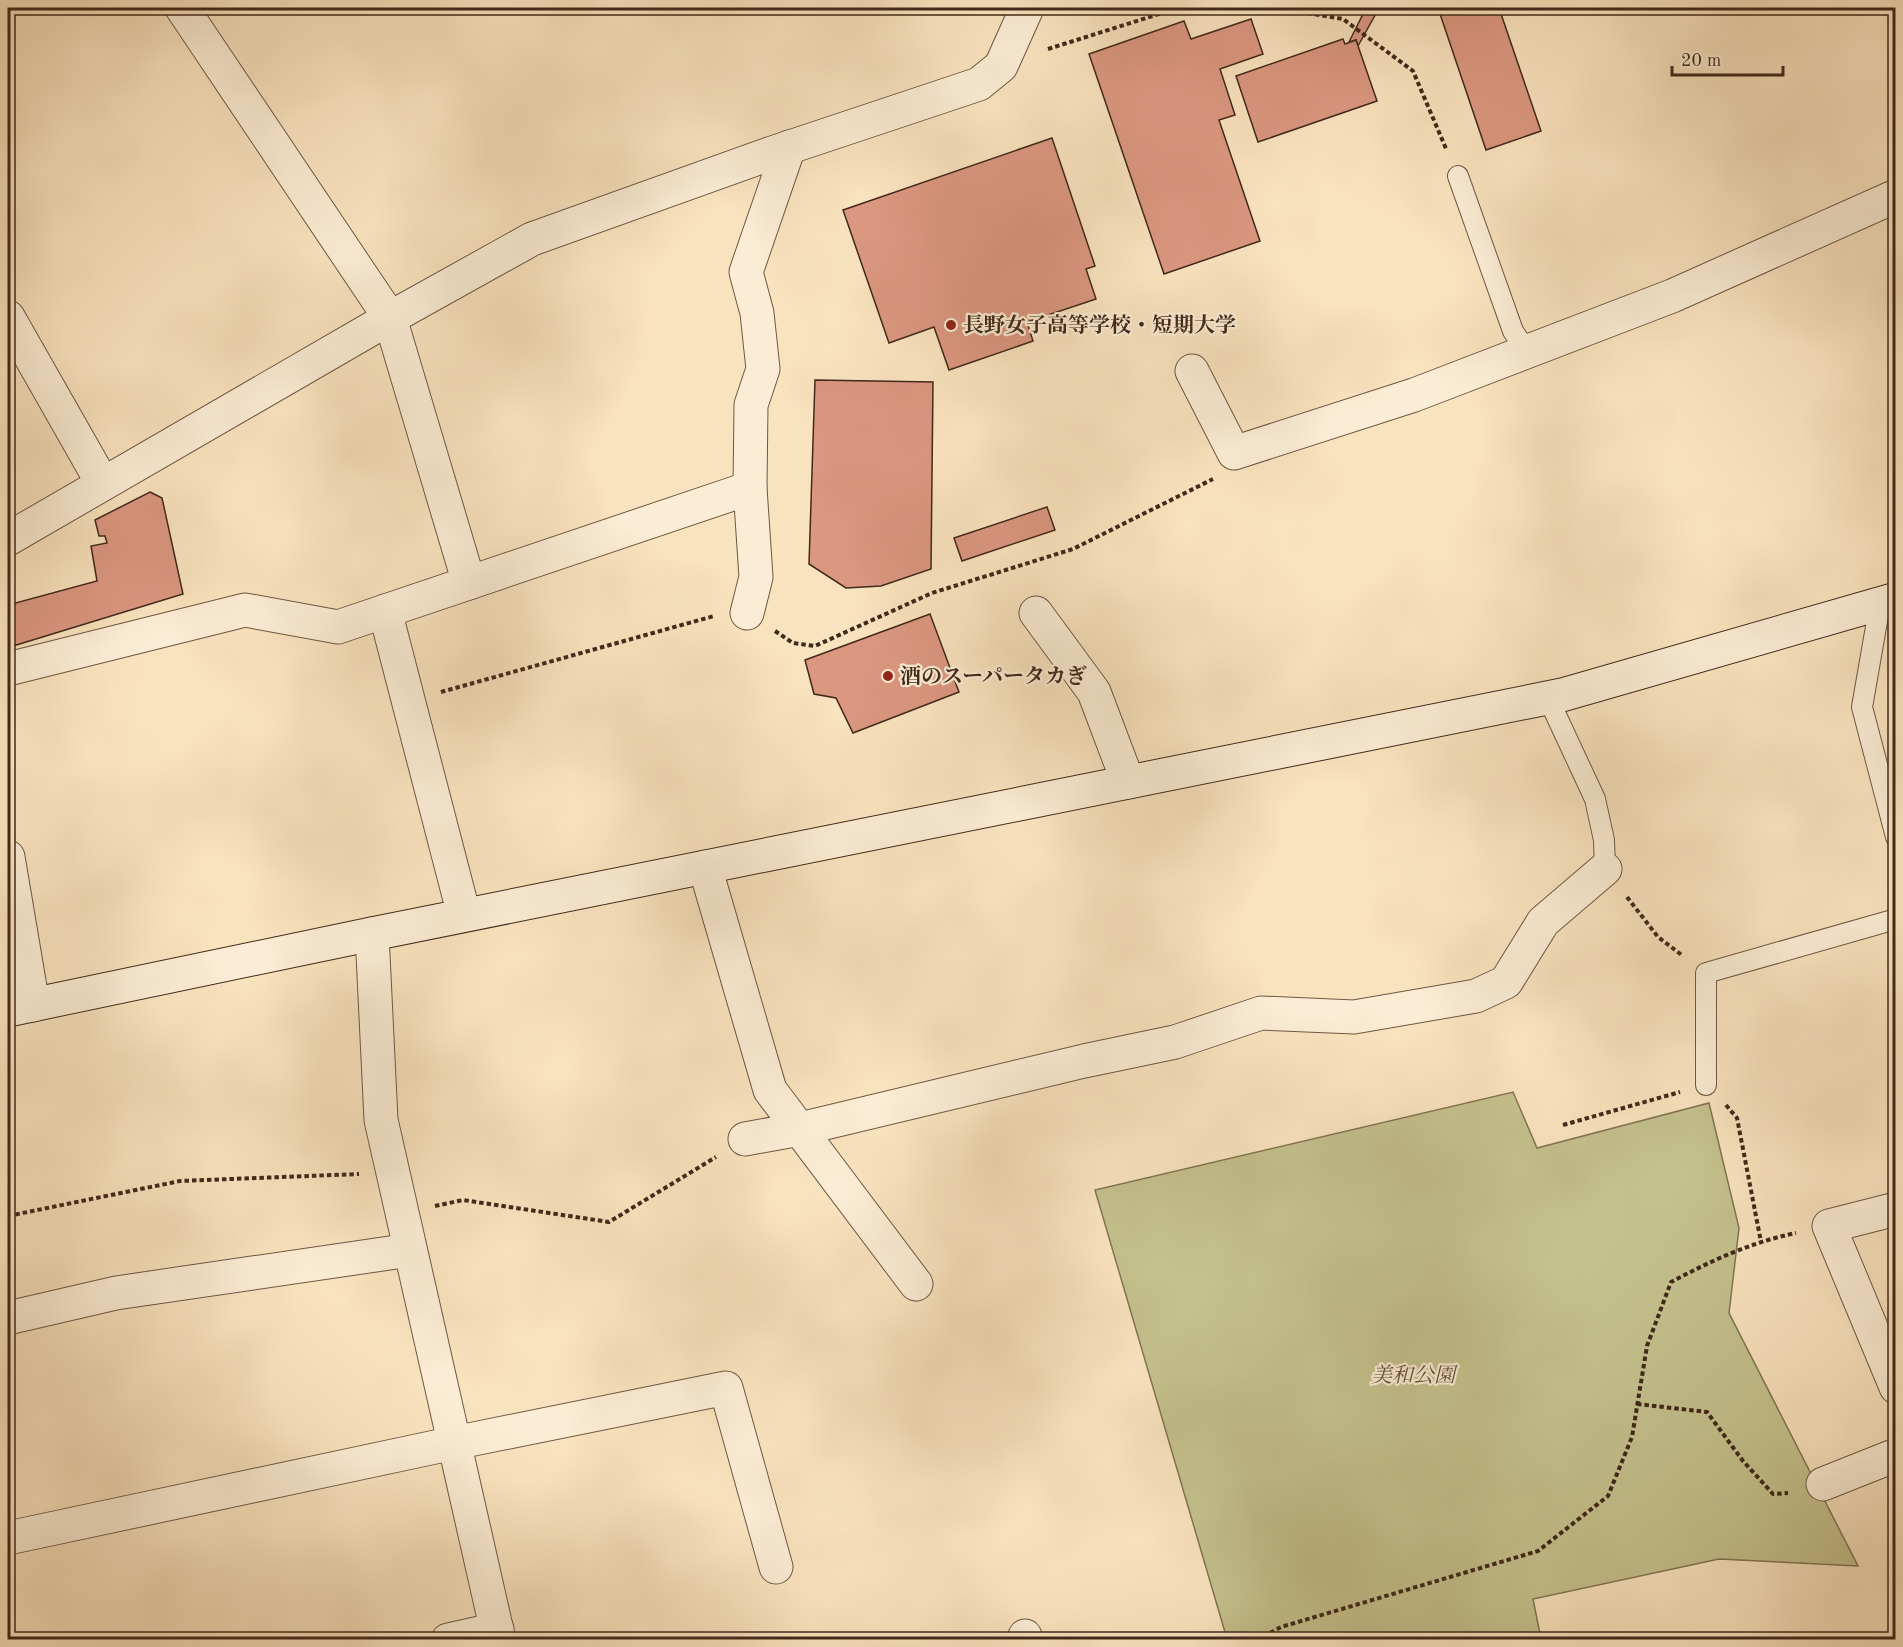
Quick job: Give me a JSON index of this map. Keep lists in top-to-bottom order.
{
  "parks": ["美和公園"],
  "places": ["長野女子高等学校・短期大学", "酒のスーパータカぎ"],
  "scale_bar": "20 m"
}
